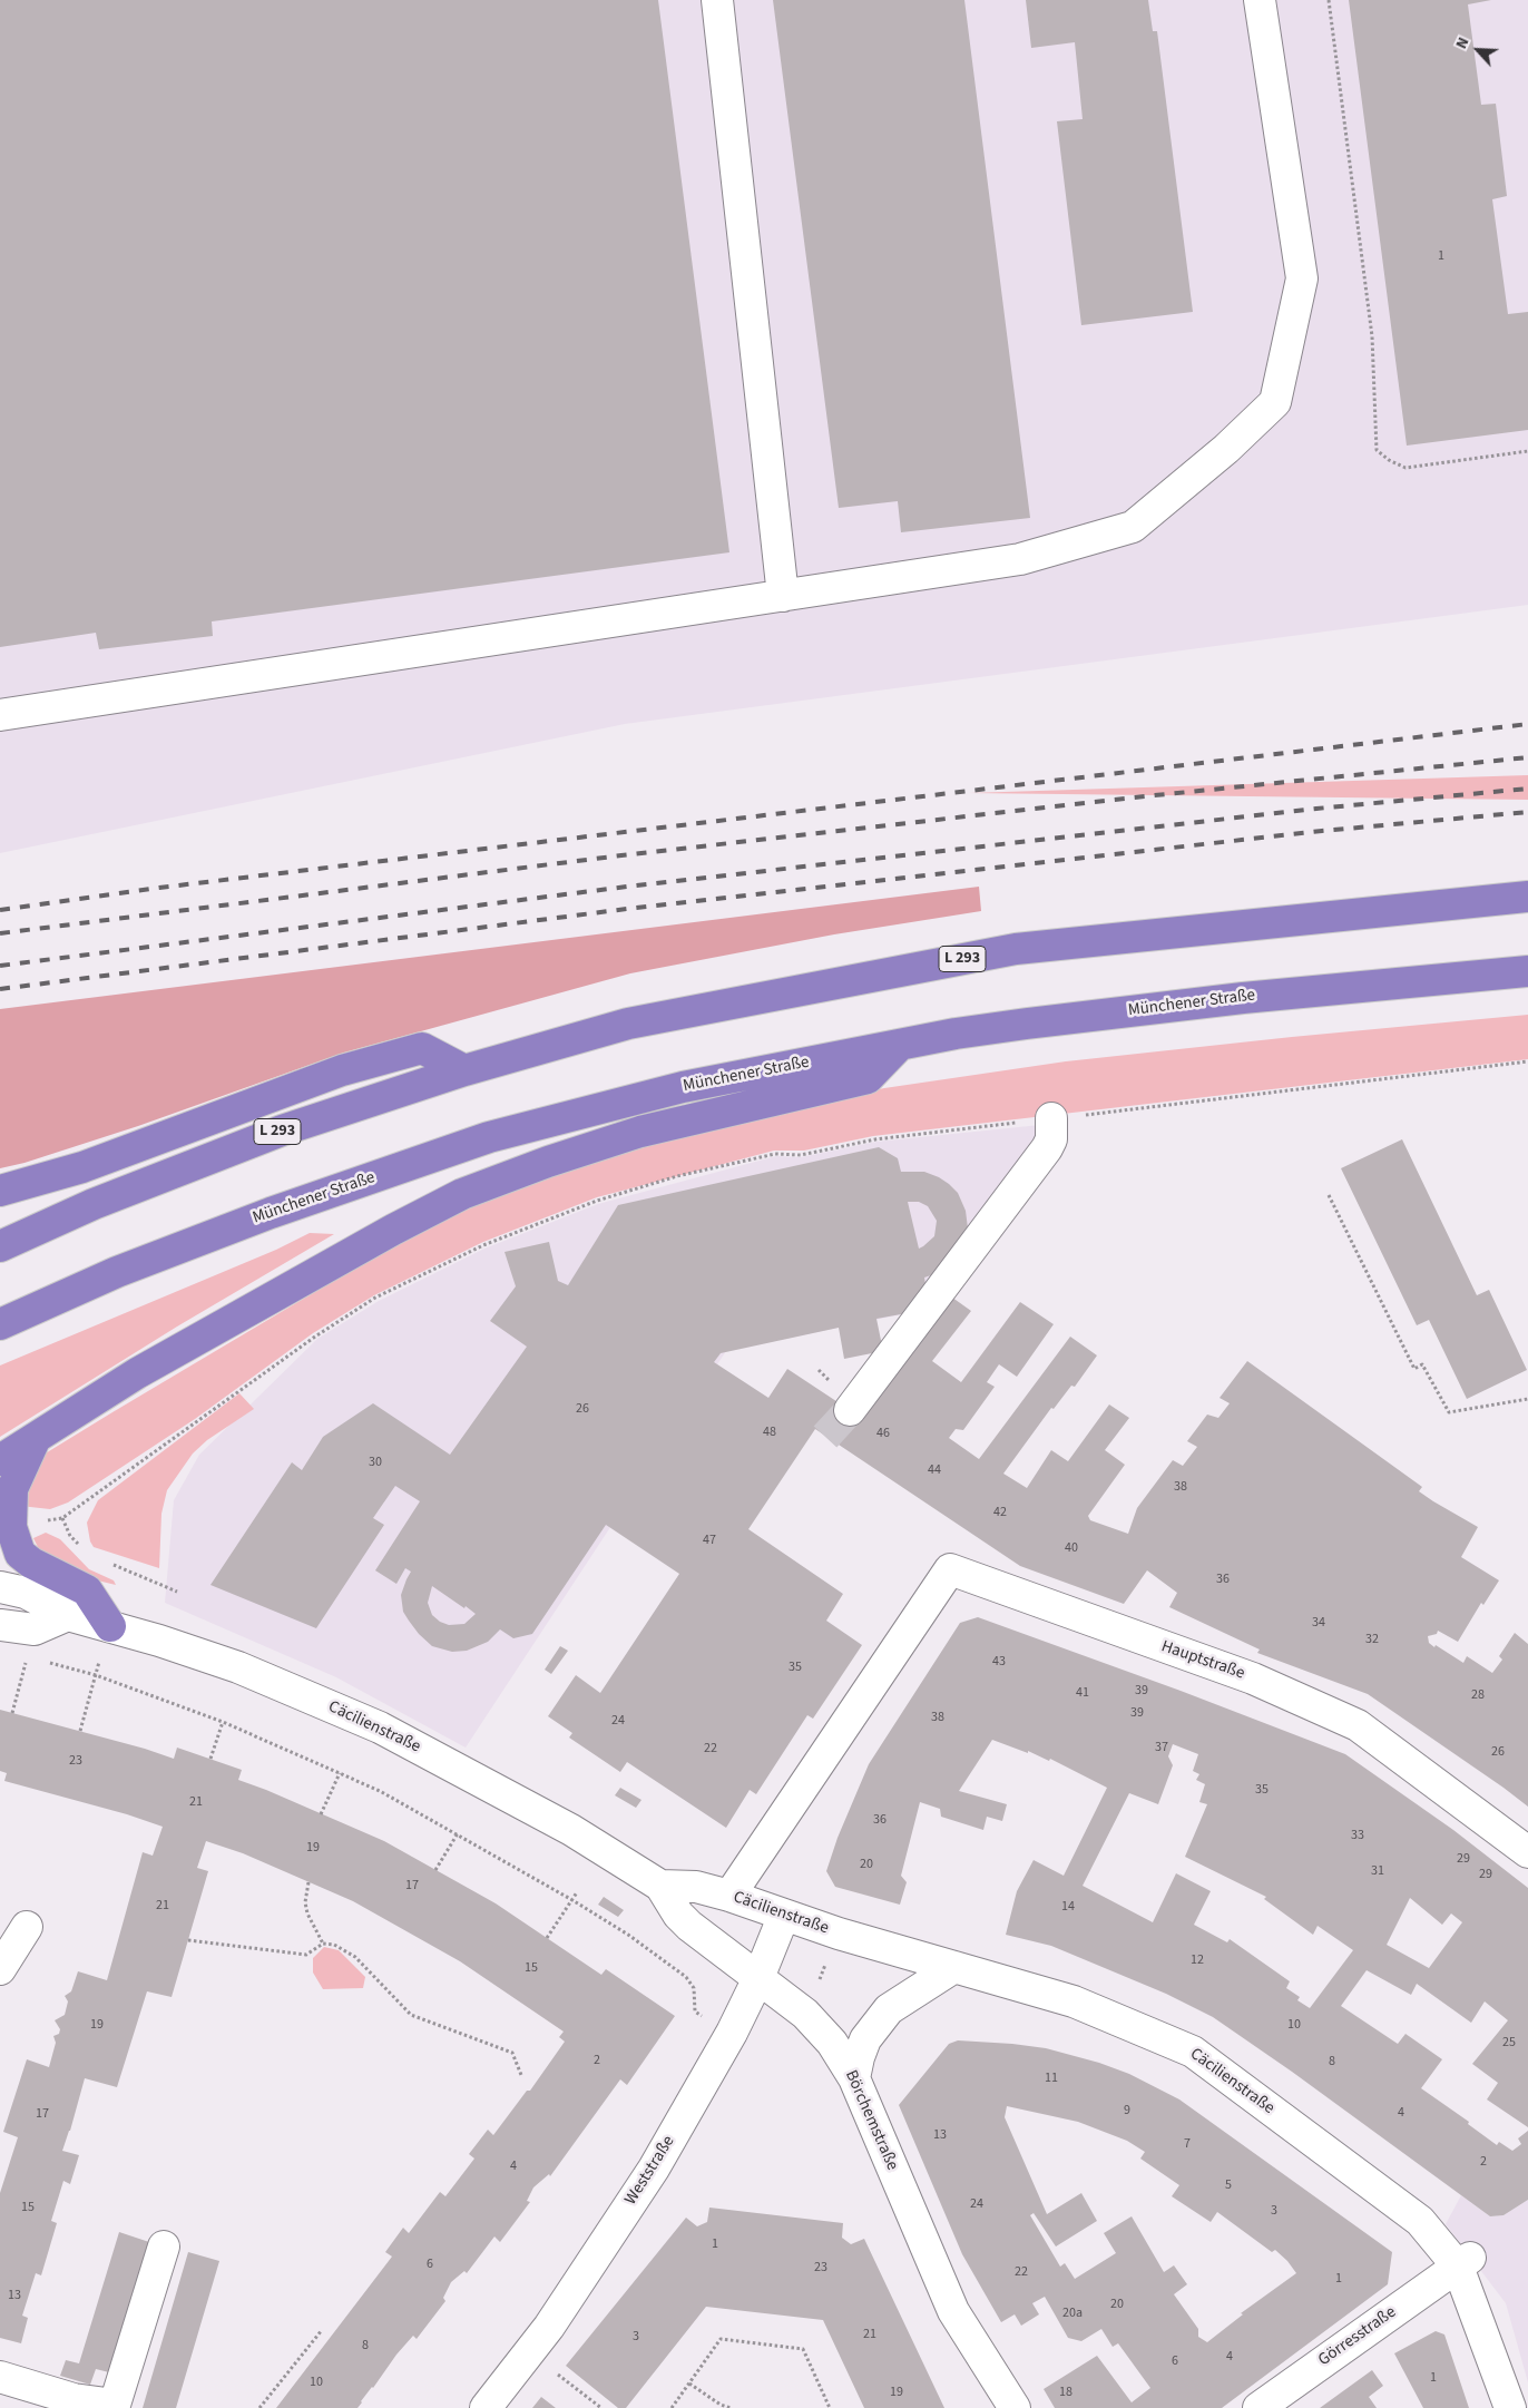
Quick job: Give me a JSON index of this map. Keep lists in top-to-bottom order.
{
  "streets": {
    "highway": ["L 293", "Münchener Straße"],
    "street": [
      "Hauptstraße",
      "Cäcilienstraße",
      "Börchemstraße",
      "Weststraße",
      "Görresstraße"
    ]
  },
  "crossings": [
    ["Hauptstraße", "Cäcilienstraße"],
    ["Cäcilienstraße", "Börchemstraße"],
    ["Cäcilienstraße", "Weststraße"],
    ["Cäcilienstraße", "Görresstraße"],
    ["Börchemstraße", "Weststraße"]
  ],
  "house_numbers": [
    "1",
    "26",
    "48",
    "46",
    "30",
    "44",
    "38",
    "42",
    "47",
    "40",
    "36",
    "34",
    "32",
    "43",
    "35",
    "39",
    "41",
    "28",
    "39",
    "38",
    "24",
    "37",
    "22",
    "26",
    "23",
    "35",
    "21",
    "36",
    "33",
    "19",
    "29",
    "20",
    "31",
    "29",
    "17",
    "21",
    "14",
    "12",
    "15",
    "19",
    "10",
    "25",
    "2",
    "8",
    "11",
    "9",
    "4",
    "17",
    "13",
    "7",
    "2",
    "4",
    "5",
    "24",
    "15",
    "3",
    "1",
    "6",
    "23",
    "22",
    "1",
    "13",
    "20",
    "20a",
    "21",
    "3",
    "8",
    "4",
    "6",
    "1",
    "10",
    "19",
    "18"
  ],
  "north": "top left"
}
